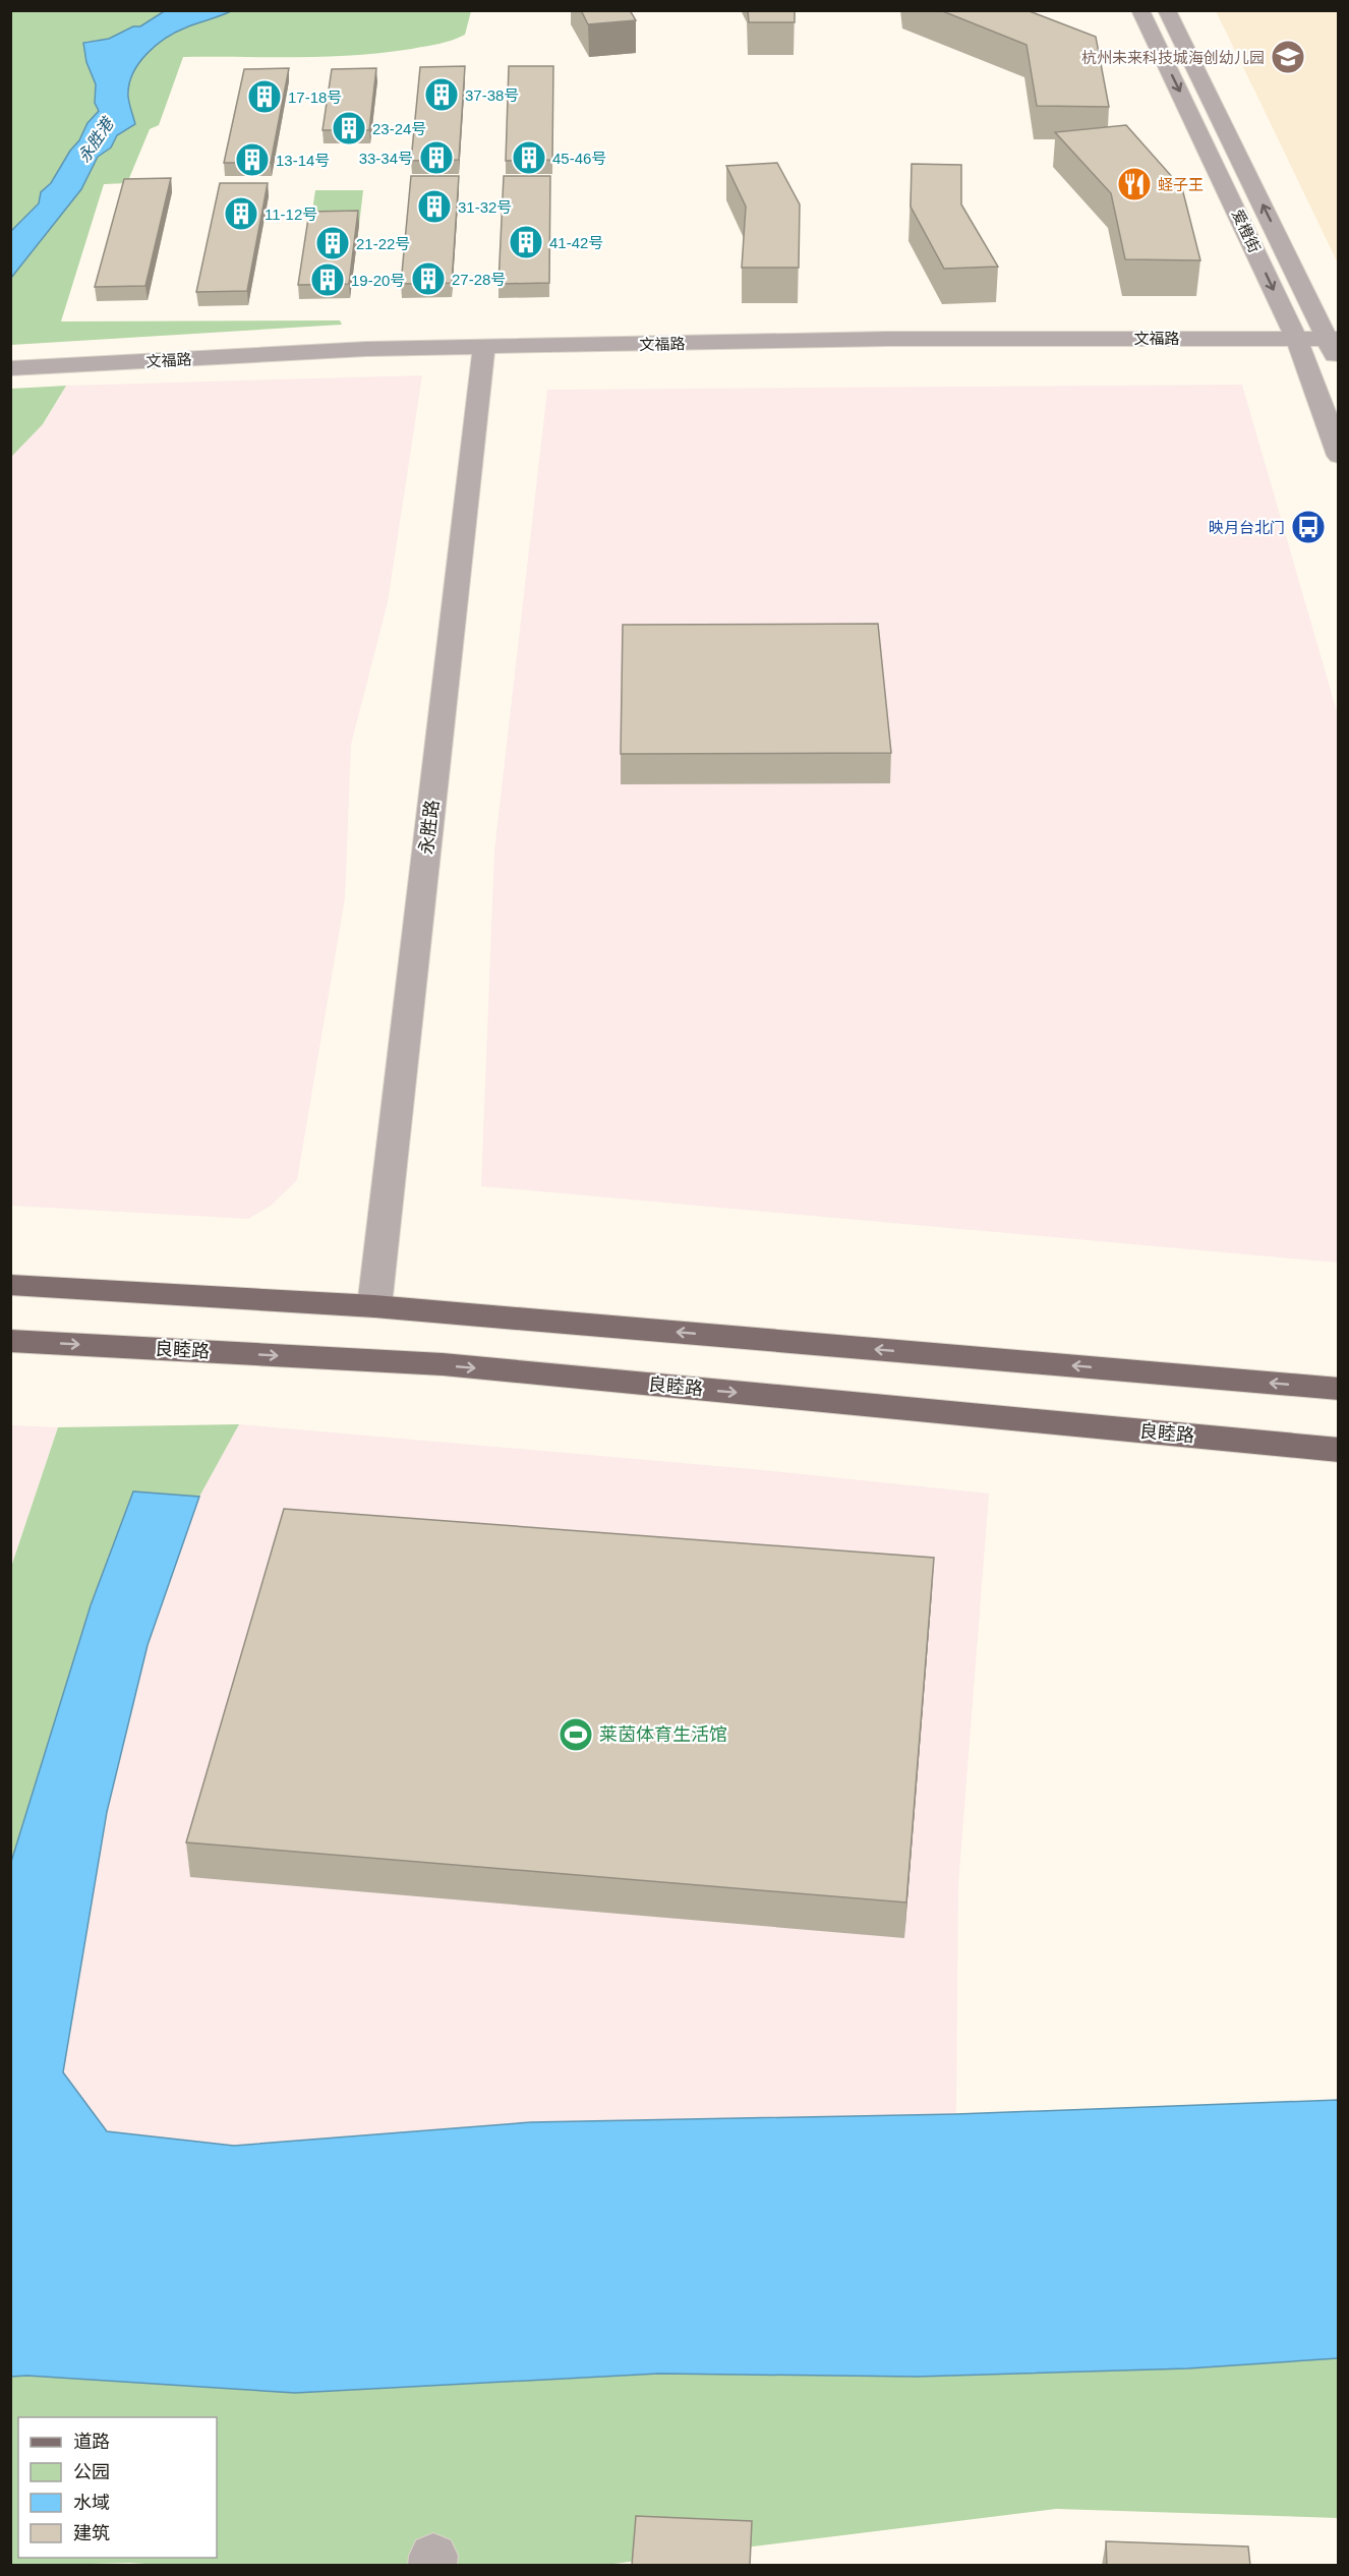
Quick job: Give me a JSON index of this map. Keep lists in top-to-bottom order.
{
  "streets": {
    "main road": ["良睦路"],
    "street": ["爱橙街", "文福路", "永胜路"]
  },
  "crossings": [
    ["爱橙街", "文福路"],
    ["文福路", "永胜路"]
  ],
  "water": ["永胜港"],
  "places": {
    "school or university": ["杭州未来科技城海创幼儿园"],
    "building": [
      "37-38号",
      "17-18号",
      "23-24号",
      "33-34号",
      "45-46号",
      "13-14号",
      "31-32号",
      "11-12号",
      "41-42号",
      "21-22号",
      "27-28号",
      "19-20号"
    ],
    "restaurant": ["蛏子王"],
    "bus stop": ["映月台北门"],
    "sports": ["莱茵体育生活馆"]
  },
  "legend": [
    "道路",
    "公园",
    "水域",
    "建筑"
  ]
}
